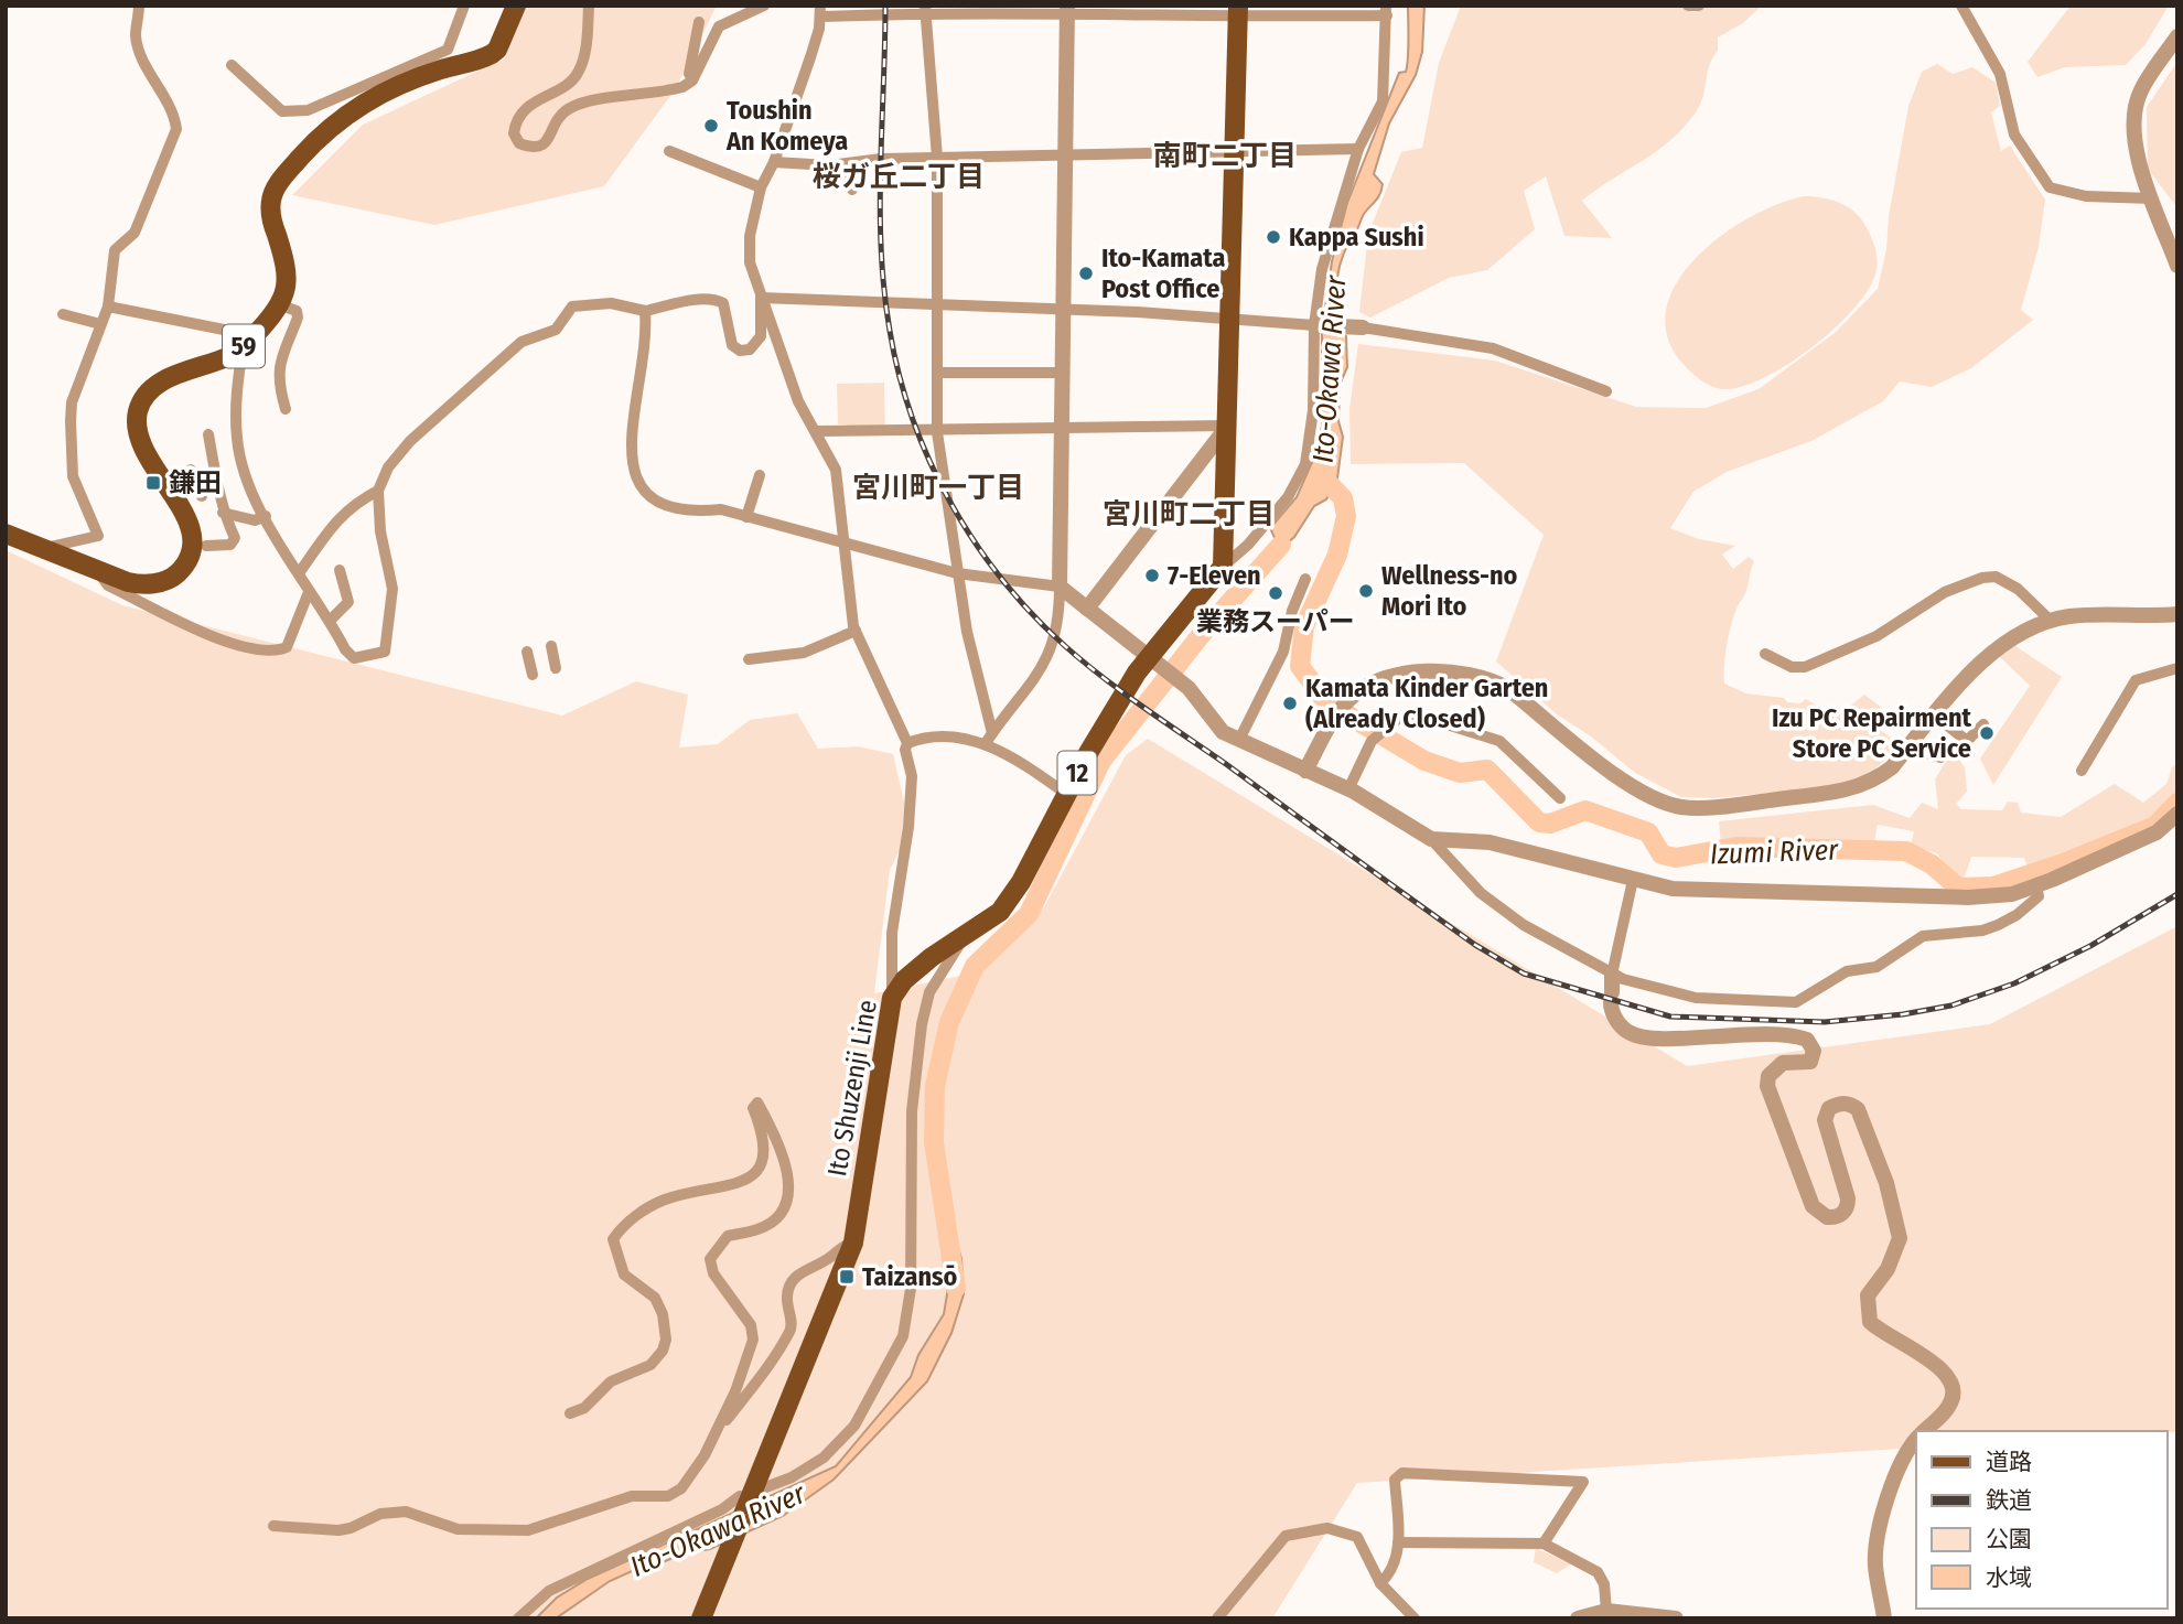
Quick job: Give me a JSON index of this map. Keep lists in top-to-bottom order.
{
  "streets": {
    "main road": ["59", "12", "Ito Shuzenji Line"]
  },
  "districts": [
    "南町二丁目",
    "桜ガ丘二丁目",
    "宮川町一丁目",
    "宮川町二丁目"
  ],
  "water": ["Ito-Okawa River", "Izumi River"],
  "places": {
    "other": [
      "Toushin An Komeya",
      "Kappa Sushi",
      "Ito-Kamata Post Office",
      "7-Eleven",
      "Wellness-no Mori Ito",
      "業務スーパー",
      "Kamata Kinder Garten (Already Closed)",
      "Izu PC Repairment Store PC Service"
    ],
    "transit": ["鎌田", "Taizansō"]
  },
  "legend": [
    "道路",
    "鉄道",
    "公園",
    "水域"
  ]
}
